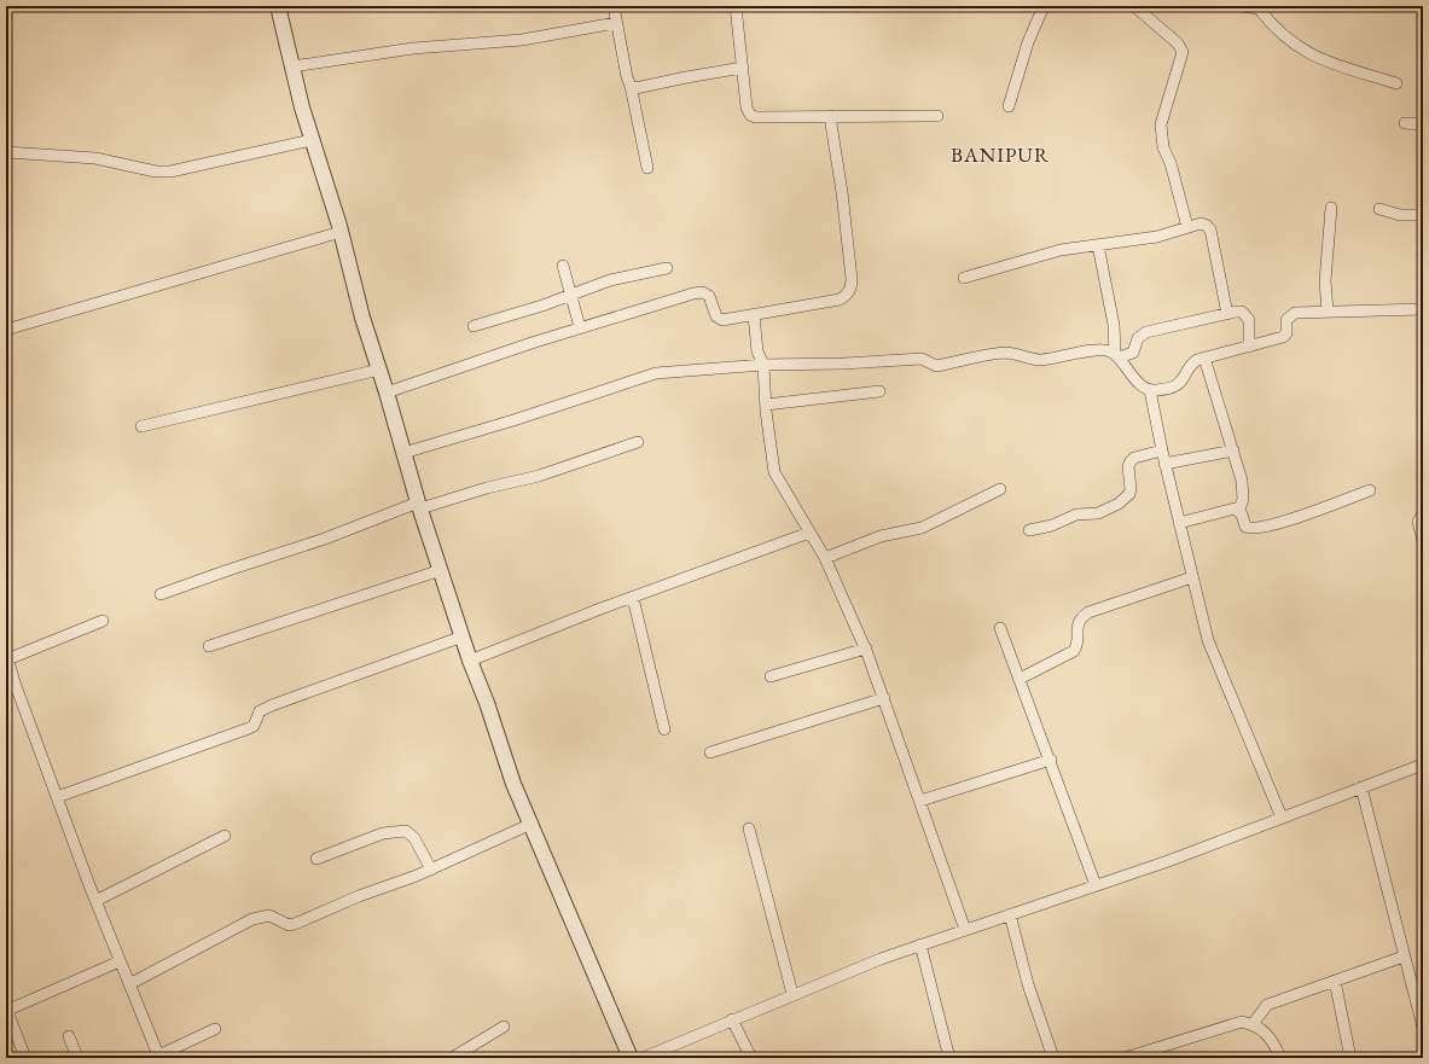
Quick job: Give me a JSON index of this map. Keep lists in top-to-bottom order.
{
  "districts": ["BANIPUR"]
}
